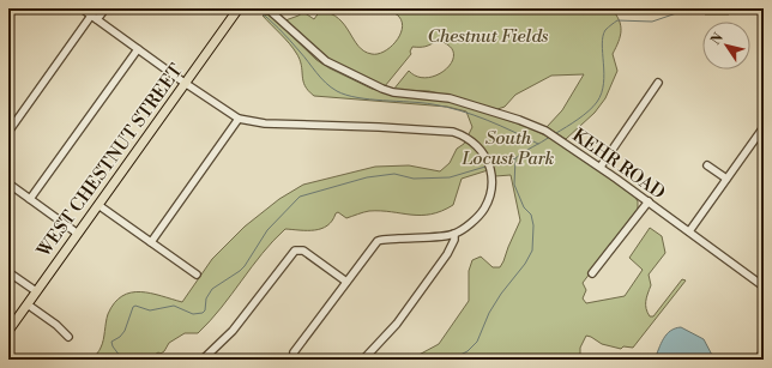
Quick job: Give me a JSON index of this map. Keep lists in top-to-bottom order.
{
  "streets": {
    "main road": ["WEST CHESTNUT STREET"],
    "street": ["KEHR ROAD"]
  },
  "parks": ["Chestnut Fields", "South Locust Park"],
  "north": "top left"
}
